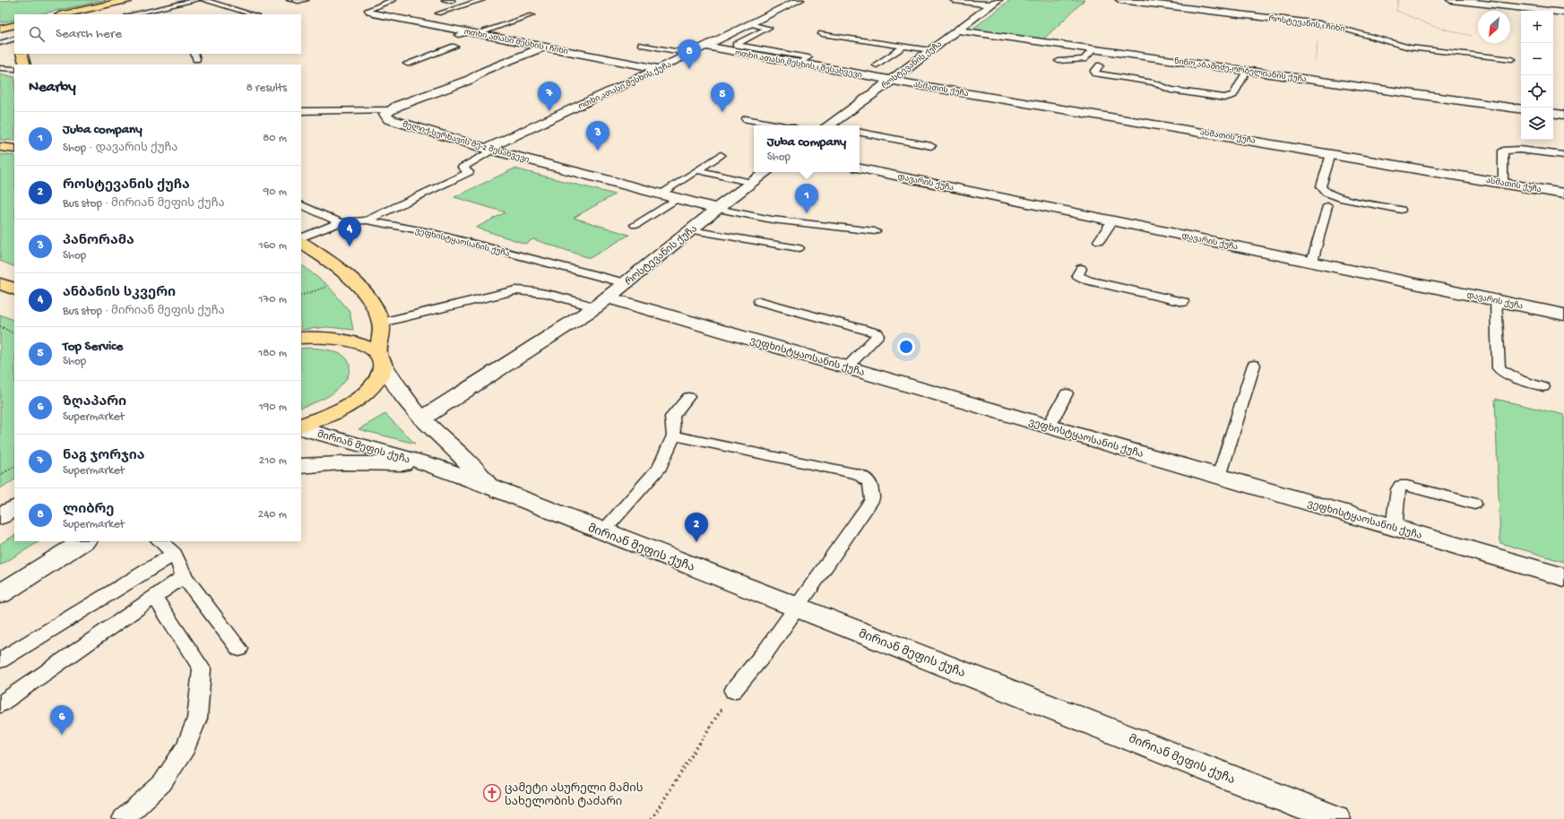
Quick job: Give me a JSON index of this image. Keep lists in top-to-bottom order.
{
  "streets": {
    "street": [
      "როსტევანის I ჩიხი",
      "ოთხი ათასი მესხის I ჩიხი",
      "ოთხი ათასი მესხის I შესახვევი",
      "როსტევანის ქუჩა",
      "ნინო აბაშიძე-ორბელიანის ქუჩა",
      "ოთხი ათასი მესხის ქუჩა",
      "ასმათის ქუჩა",
      "მელიქ-სურხავის მე-2 შესახვევი",
      "დავარის ქუჩა",
      "ვეფხისტყაოსანის ქუჩა",
      "მირიან მეფის ქუჩა"
    ]
  },
  "crossings": [
    ["ოთხი ათასი მესხის I ჩიხი", "ოთხი ათასი მესხის ქუჩა"],
    ["ოთხი ათასი მესხის I შესახვევი", "როსტევანის ქუჩა"],
    ["ოთხი ათასი მესხის I შესახვევი", "ოთხი ათასი მესხის ქუჩა"],
    ["ოთხი ათასი მესხის I შესახვევი", "ასმათის ქუჩა"],
    ["როსტევანის ქუჩა", "ნინო აბაშიძე-ორბელიანის ქუჩა"],
    ["როსტევანის ქუჩა", "ასმათის ქუჩა"],
    ["როსტევანის ქუჩა", "მელიქ-სურხავის მე-2 შესახვევი"],
    ["როსტევანის ქუჩა", "ვეფხისტყაოსანის ქუჩა"],
    ["როსტევანის ქუჩა", "მირიან მეფის ქუჩა"],
    ["ოთხი ათასი მესხის ქუჩა", "მელიქ-სურხავის მე-2 შესახვევი"]
  ],
  "places": {
    "church": ["ცამეტი ასურელი მამის სახელობის ტაძარი"]
  },
  "north": "bottom left",
  "page": {
    "map_buttons": ["+", "−"],
    "search": "Search here",
    "pins": [
      "8",
      "7",
      "5",
      "3",
      "1",
      "4",
      "2",
      "6"
    ],
    "heading": ["Nearby", "8 results"],
    "list": [
      {
        "mark": "1",
        "name": "Juba company",
        "note": "Shop · დავარის ქუჩა",
        "value": "80 m"
      },
      {
        "mark": "2",
        "name": "როსტევანის ქუჩა",
        "note": "Bus stop · მირიან მეფის ქუჩა",
        "value": "90 m"
      },
      {
        "mark": "3",
        "name": "პანორამა",
        "note": "Shop",
        "value": "160 m"
      },
      {
        "mark": "4",
        "name": "ანბანის სკვერი",
        "note": "Bus stop · მირიან მეფის ქუჩა",
        "value": "170 m"
      },
      {
        "mark": "5",
        "name": "Top Service",
        "note": "Shop",
        "value": "180 m"
      },
      {
        "mark": "6",
        "name": "ზღაპარი",
        "note": "Supermarket",
        "value": "190 m"
      },
      {
        "mark": "7",
        "name": "ნაგ ჯორჯია",
        "note": "Supermarket",
        "value": "210 m"
      },
      {
        "mark": "8",
        "name": "ლიბრე",
        "note": "Supermarket",
        "value": "240 m"
      }
    ],
    "popup": ["Juba company", "Shop"]
  }
}
